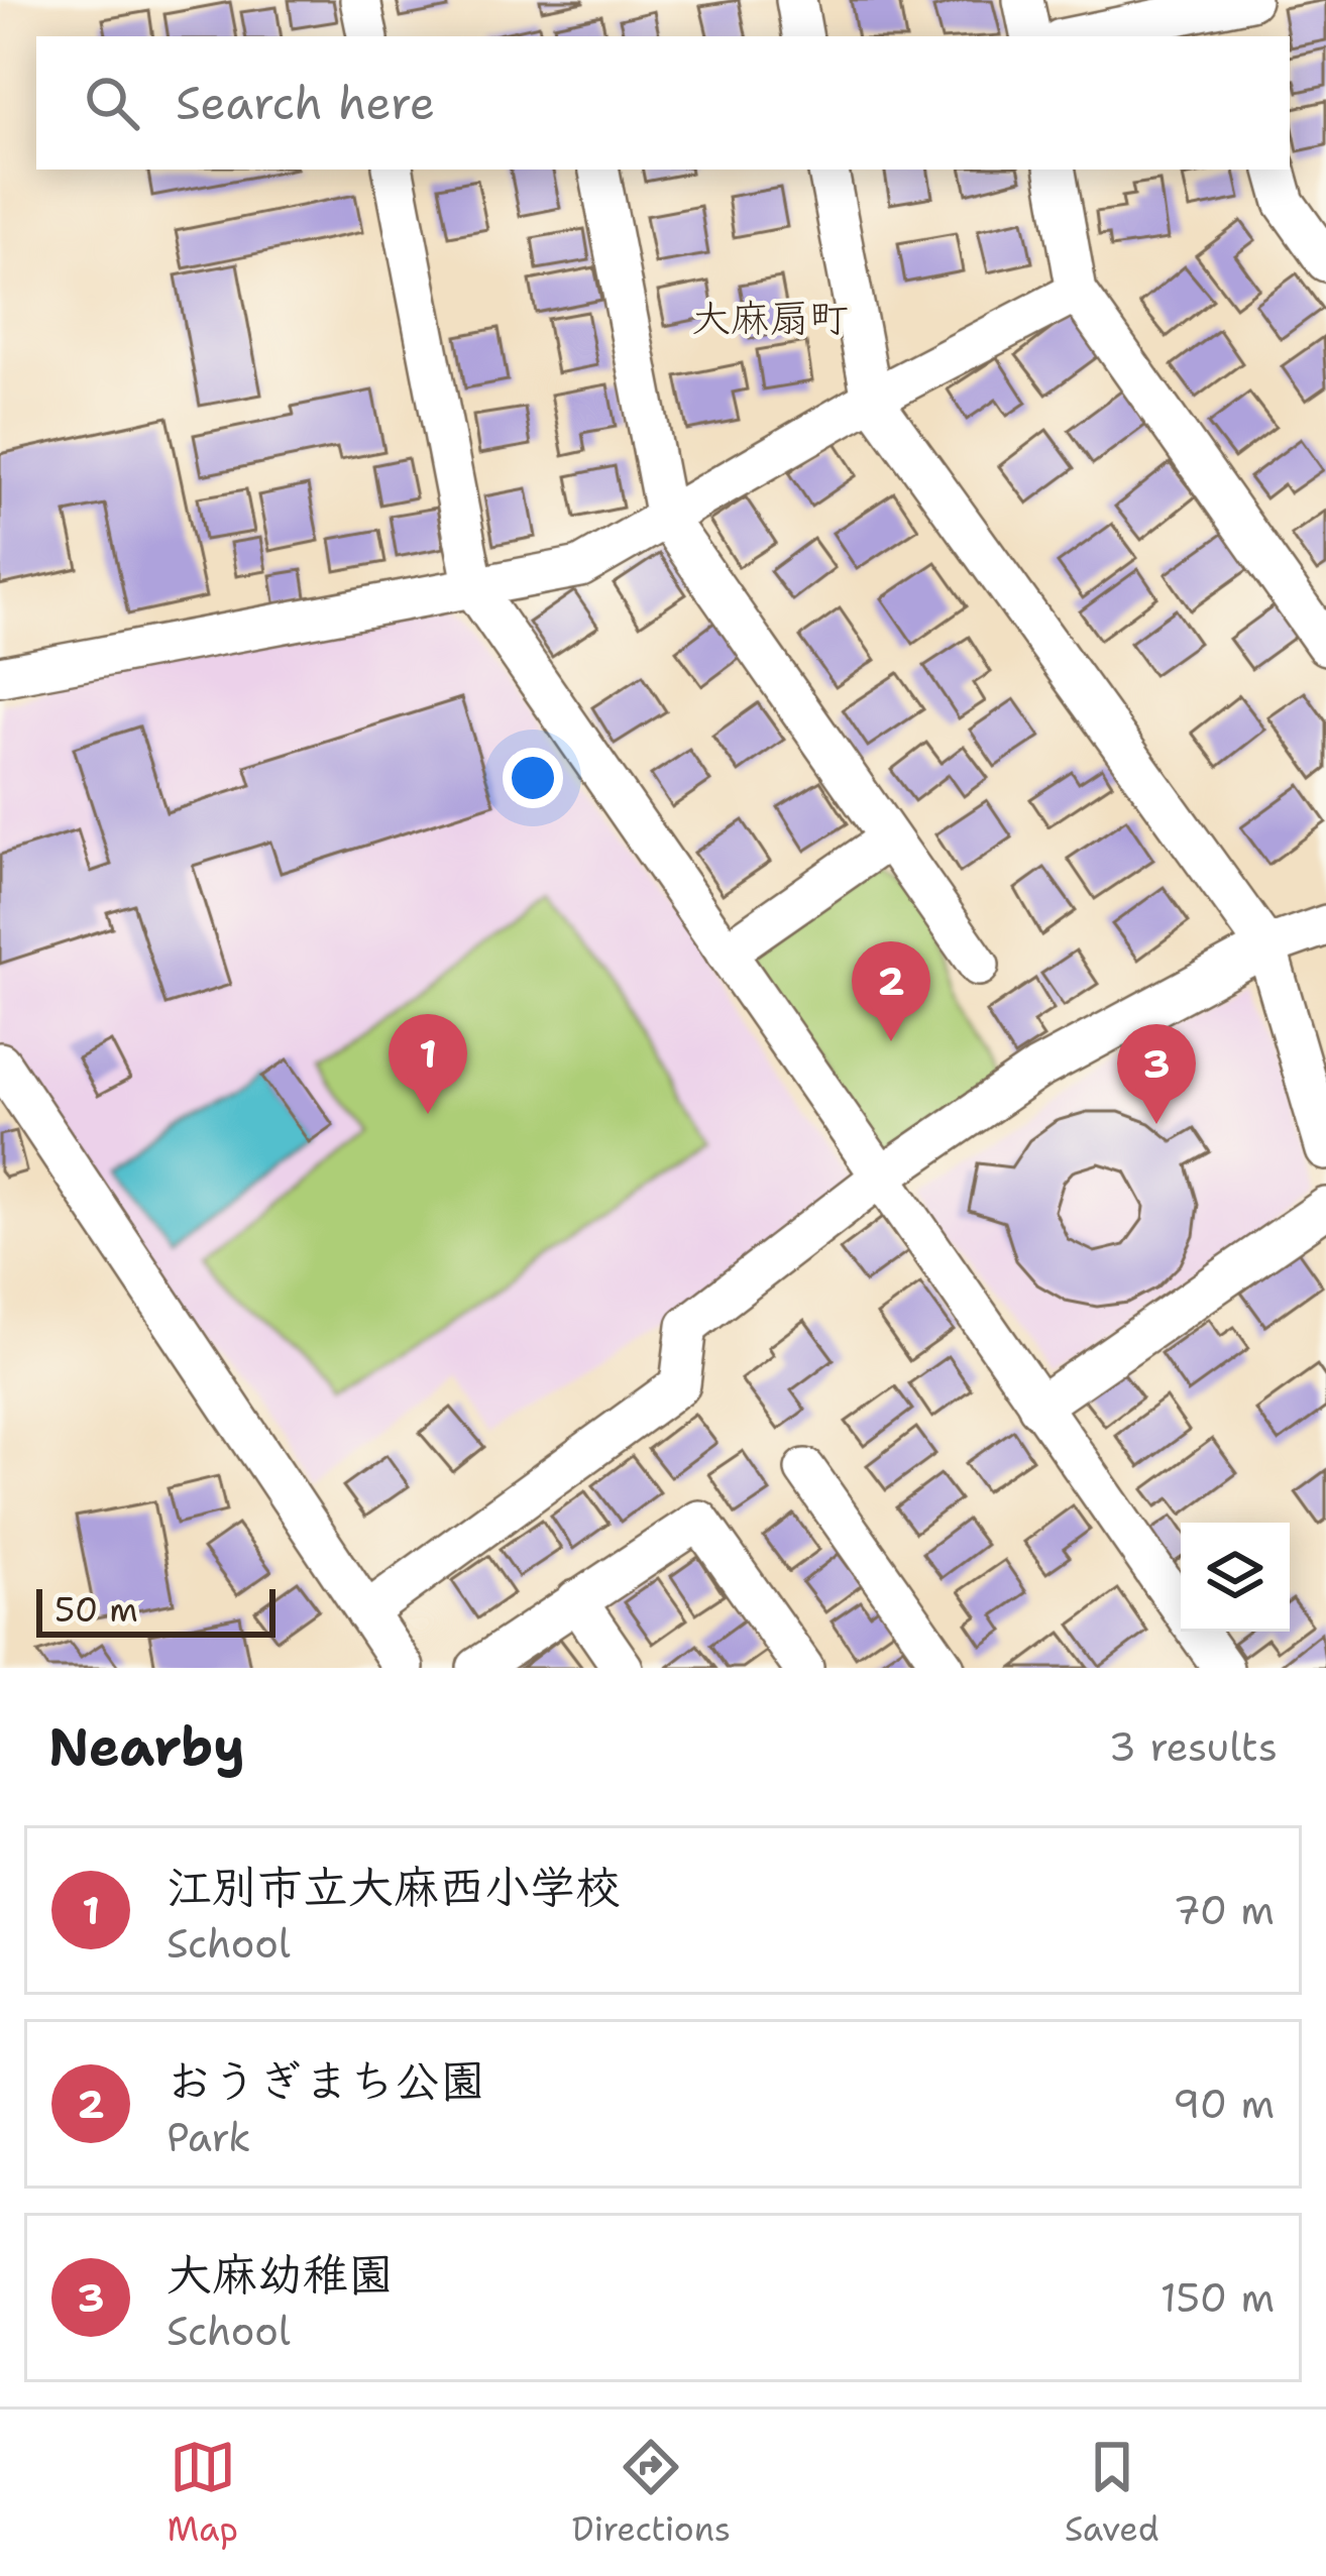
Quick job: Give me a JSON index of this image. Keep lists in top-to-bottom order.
{
  "districts": ["大麻扇町"],
  "scale_bar": "50 m",
  "page": {
    "search": "Search here",
    "pins": ["2", "1", "3"],
    "scale": "50 m",
    "heading": ["Nearby", "3 results"],
    "list": [
      {
        "mark": "1",
        "name": "江別市立大麻西小学校",
        "note": "School",
        "value": "70 m"
      },
      {
        "mark": "2",
        "name": "おうぎまち公園",
        "note": "Park",
        "value": "90 m"
      },
      {
        "mark": "3",
        "name": "大麻幼稚園",
        "note": "School",
        "value": "150 m"
      }
    ],
    "nav": ["Map", "Directions", "Saved"]
  }
}
